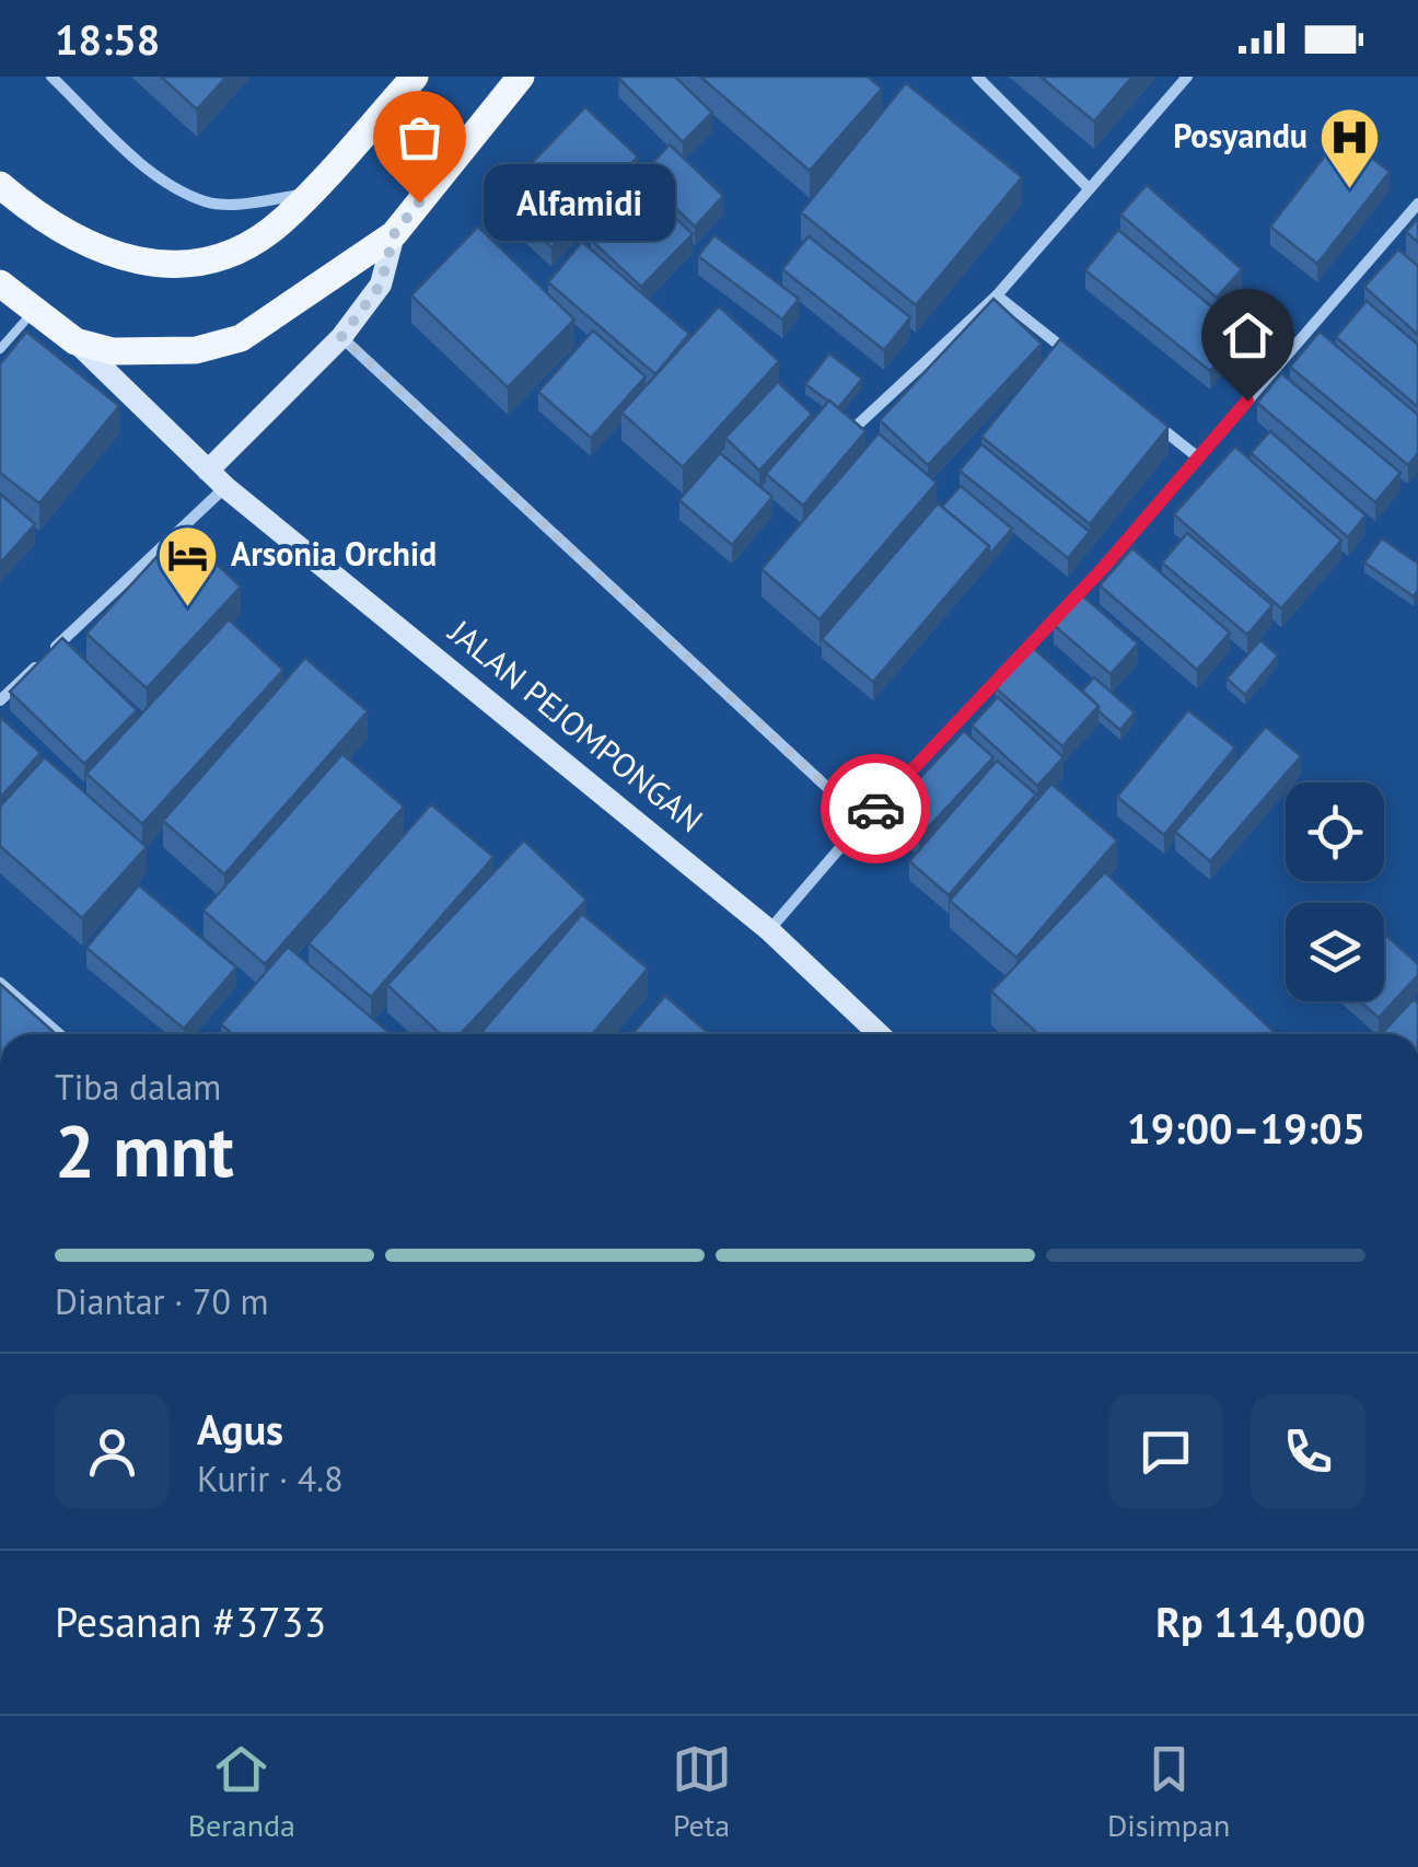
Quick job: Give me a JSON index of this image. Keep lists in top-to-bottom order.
{
  "streets": {
    "main road": ["JALAN PEJOMPONGAN"]
  },
  "places": {
    "hospital": ["Posyandu"],
    "other": ["Alfamidi"],
    "hotel": ["Arsonia Orchid"]
  },
  "page": {
    "status": "18:58",
    "bubble": "Alfamidi",
    "heading": ["2 mnt", "Tiba dalam", "19:00–19:05"],
    "panel": [
      "Agus",
      "Kurir · 4.8",
      "Pesanan #3733",
      "Rp 114,000"
    ],
    "bar": "Diantar · 70 m",
    "tabs": ["Beranda", "Peta", "Disimpan"]
  }
}
